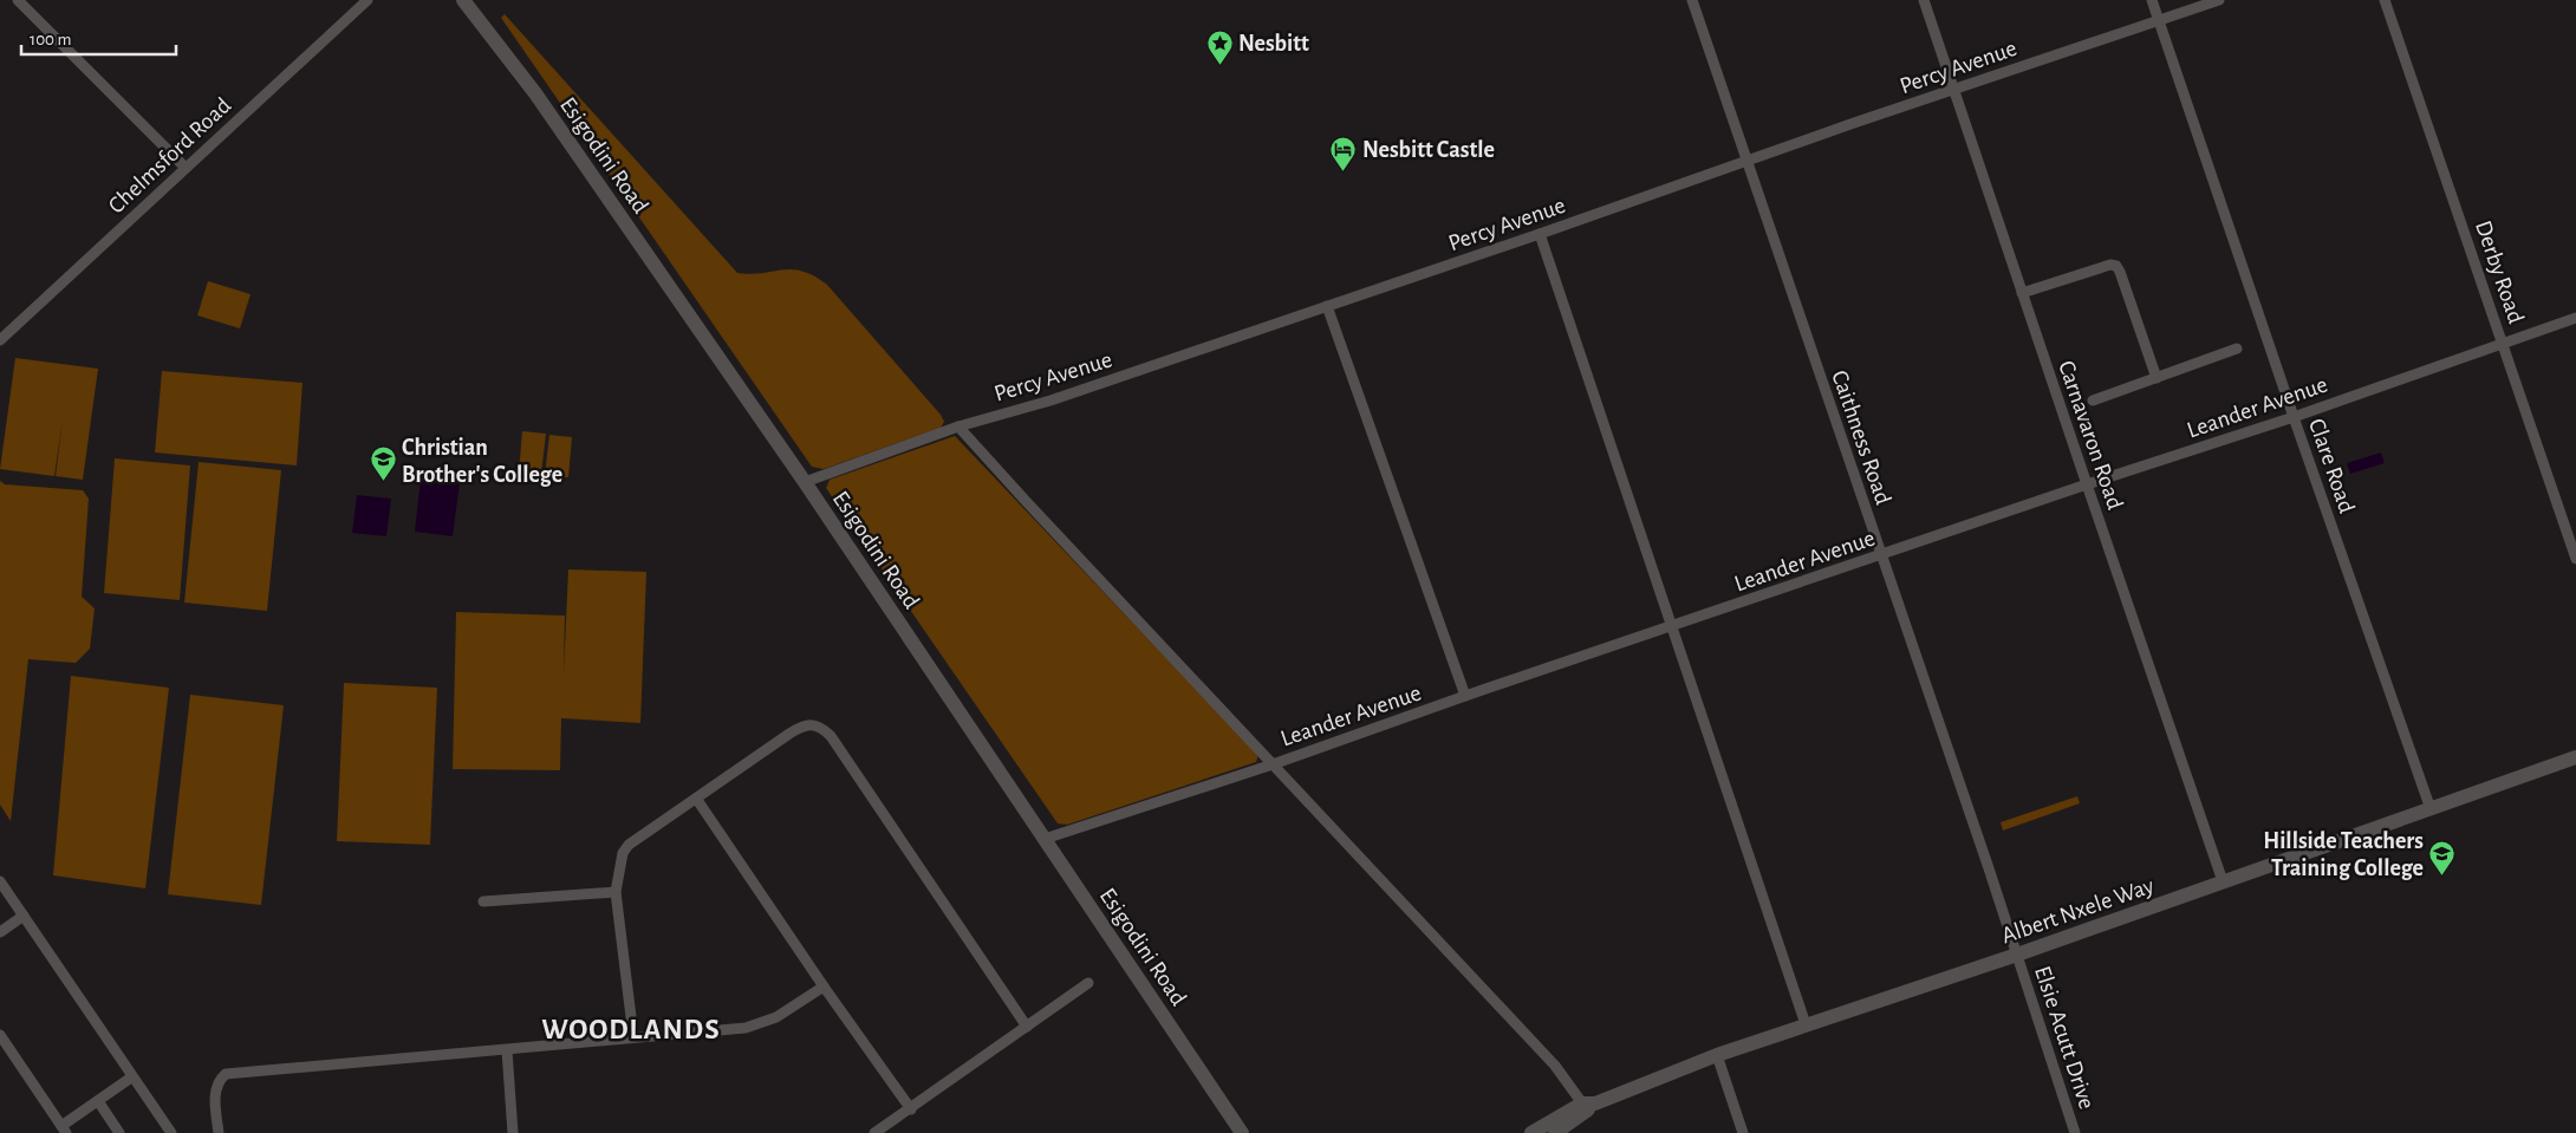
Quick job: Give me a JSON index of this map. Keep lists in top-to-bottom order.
{
  "streets": {
    "main road": ["Esigodini Road", "Albert Nxele Way"],
    "street": [
      "Percy Avenue",
      "Chelmsford Road",
      "Derby Road",
      "Leander Avenue",
      "Carnavaron Road",
      "Caithness Road",
      "Clare Road",
      "Elsie Acutt Drive"
    ]
  },
  "crossings": [
    ["Percy Avenue", "Esigodini Road"],
    ["Percy Avenue", "Carnavaron Road"],
    ["Percy Avenue", "Caithness Road"],
    ["Percy Avenue", "Clare Road"],
    ["Esigodini Road", "Leander Avenue"],
    ["Derby Road", "Leander Avenue"],
    ["Leander Avenue", "Carnavaron Road"],
    ["Leander Avenue", "Caithness Road"],
    ["Leander Avenue", "Clare Road"],
    ["Carnavaron Road", "Albert Nxele Way"],
    ["Caithness Road", "Albert Nxele Way"],
    ["Caithness Road", "Elsie Acutt Drive"],
    ["Clare Road", "Albert Nxele Way"],
    ["Albert Nxele Way", "Elsie Acutt Drive"]
  ],
  "districts": ["WOODLANDS"],
  "places": {
    "place": ["Nesbitt"],
    "hotel": ["Nesbitt Castle"],
    "school or university": ["Christian Brother's College", "Hillside Teachers Training College"]
  },
  "scale_bar": "100 m"
}
